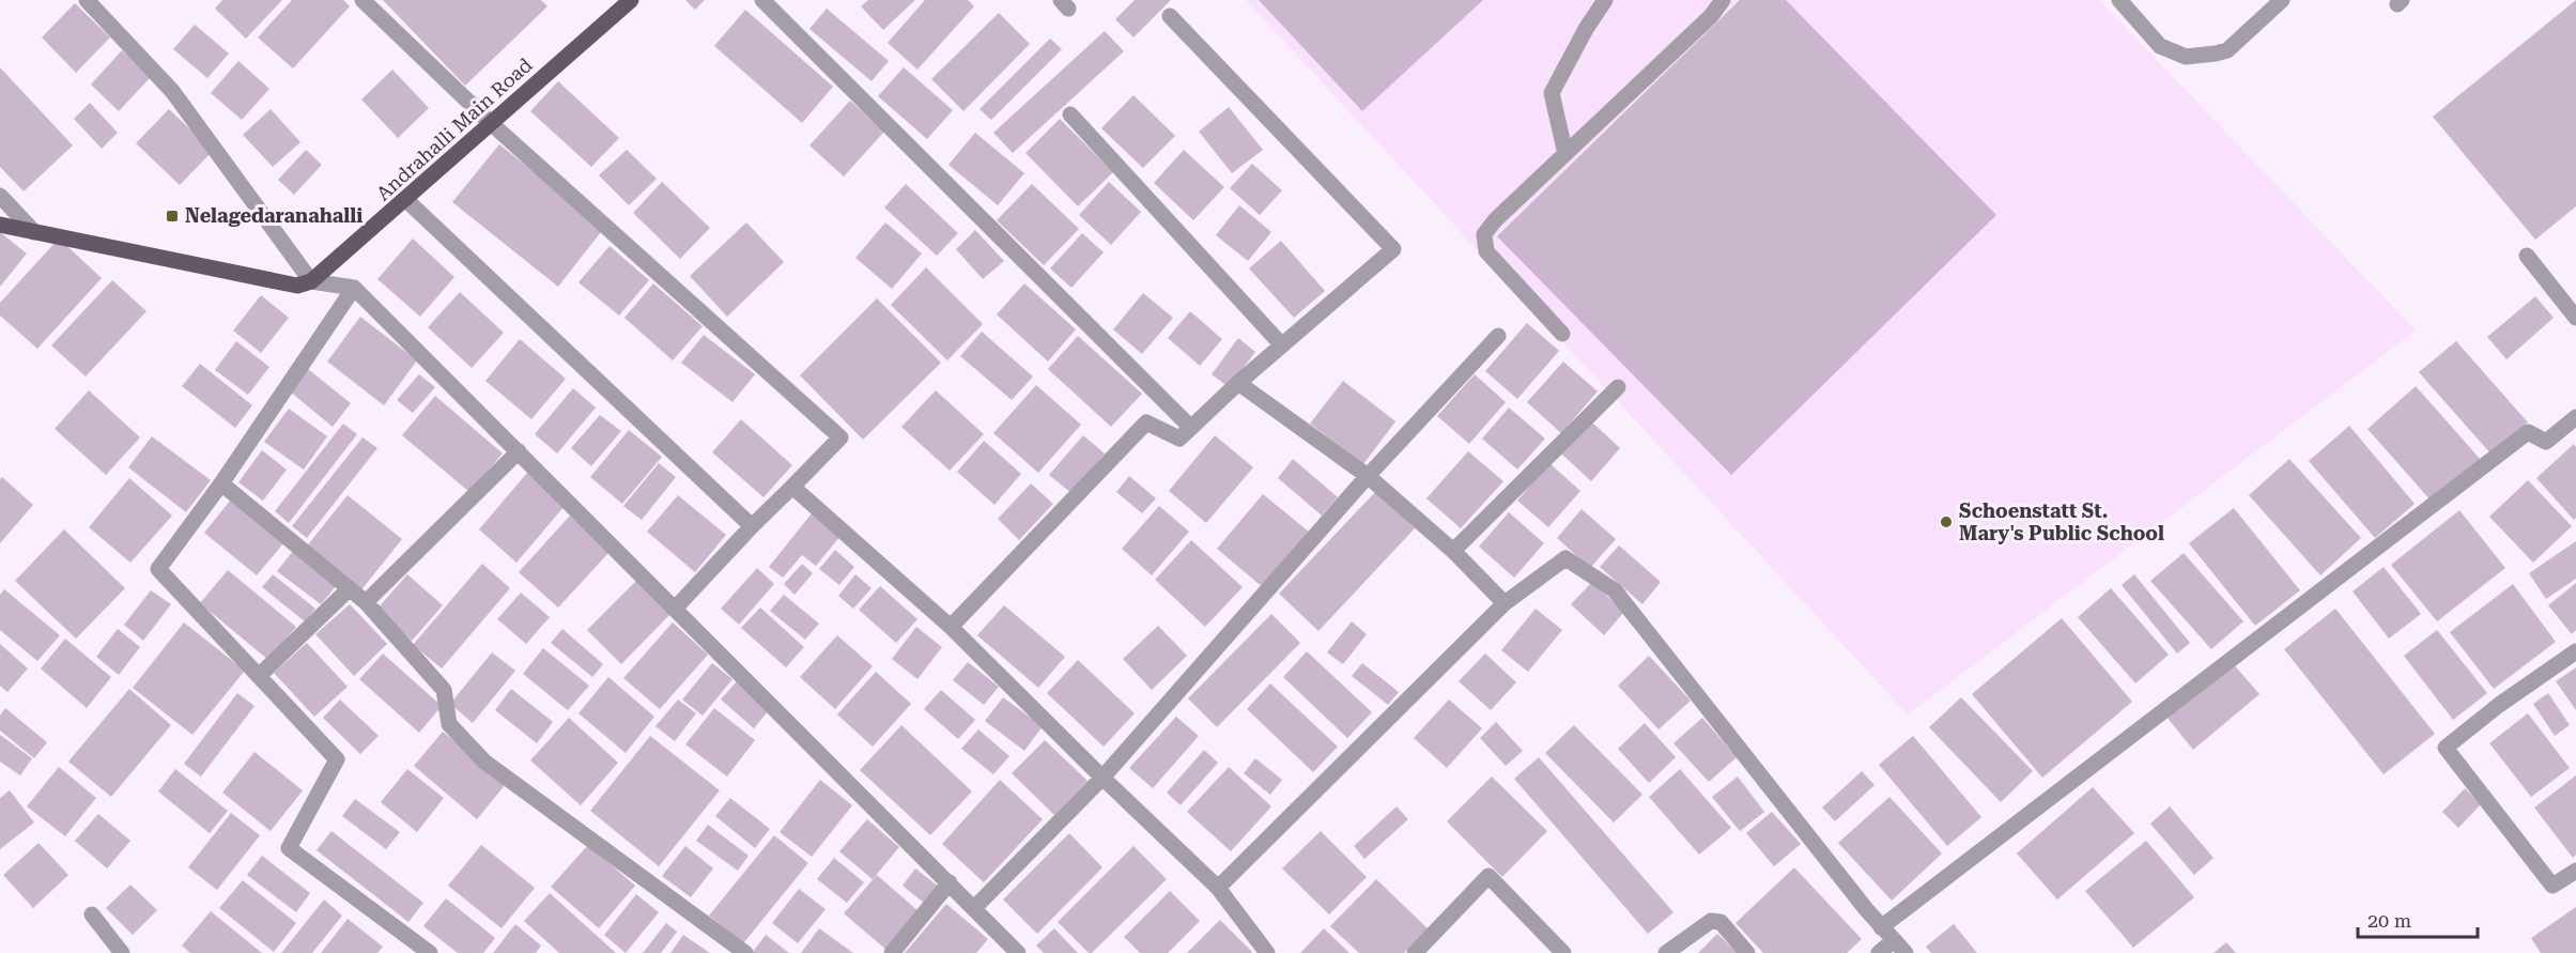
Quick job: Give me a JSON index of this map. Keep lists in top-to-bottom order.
{
  "streets": {
    "main road": ["Andrahalli Main Road"]
  },
  "places": {
    "transit": ["Nelagedaranahalli"],
    "other": ["Schoenstatt St. Mary's Public School"]
  },
  "scale_bar": "20 m"
}
